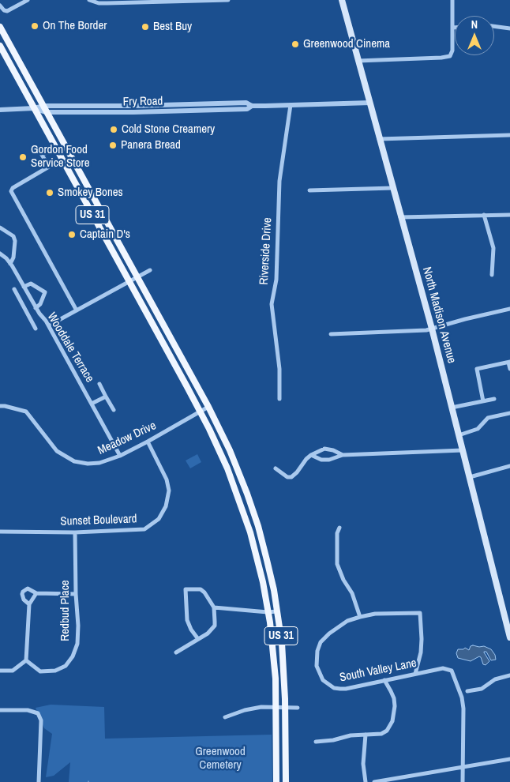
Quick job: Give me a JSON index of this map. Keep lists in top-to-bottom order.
{
  "streets": {
    "main road": ["US 31", "North Madison Avenue"],
    "street": [
      "Fry Road",
      "Riverside Drive",
      "Wooddale Terrace",
      "Meadow Drive",
      "Sunset Boulevard",
      "Redbud Place",
      "South Valley Lane"
    ]
  },
  "crossings": [
    ["Fry Road", "US 31"],
    ["Fry Road", "Riverside Drive"],
    ["Fry Road", "North Madison Avenue"],
    ["US 31", "Meadow Drive"],
    ["Wooddale Terrace", "Meadow Drive"],
    ["Meadow Drive", "Sunset Boulevard"],
    ["Sunset Boulevard", "Redbud Place"]
  ],
  "parks": ["Greenwood Cemetery"],
  "places": [
    "On The Border",
    "Best Buy",
    "Greenwood Cinema",
    "Cold Stone Creamery",
    "Panera Bread",
    "Gordon Food Service Store",
    "Smokey Bones",
    "Captain D's"
  ],
  "north": "top"
}
